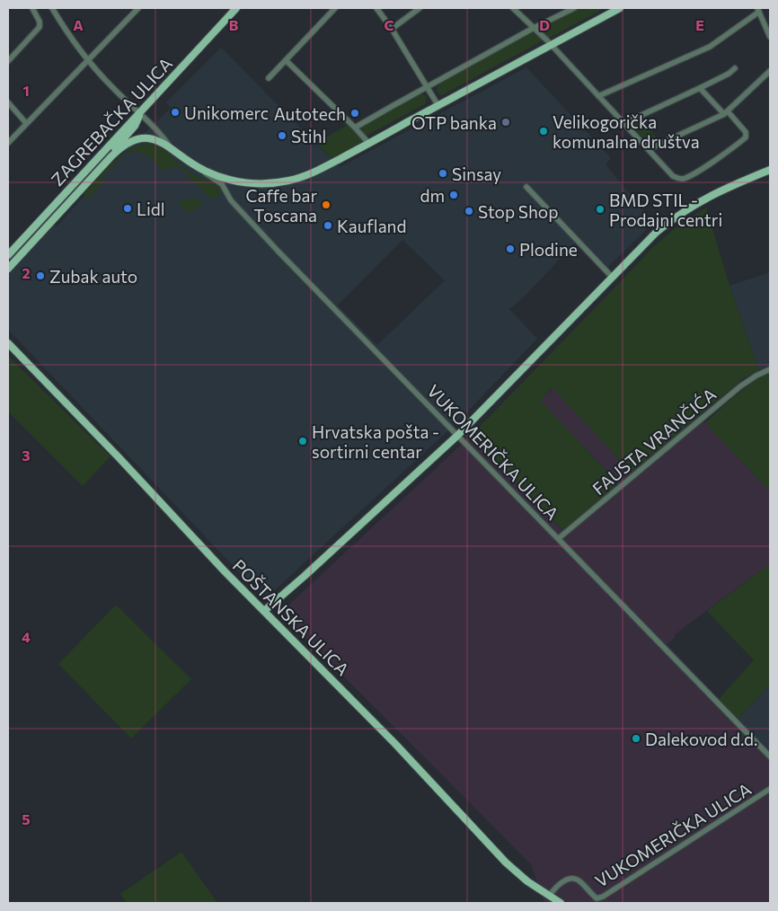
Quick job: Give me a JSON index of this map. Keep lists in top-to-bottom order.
{
  "streets": {
    "main road": ["ZAGREBAČKA ULICA", "POŠTANSKA ULICA"],
    "street": ["FAUSTA VRANČIĆA", "VUKOMERIČKA ULICA"]
  },
  "crossings": [
    ["ZAGREBAČKA ULICA", "VUKOMERIČKA ULICA"],
    ["FAUSTA VRANČIĆA", "VUKOMERIČKA ULICA"],
    ["VUKOMERIČKA ULICA", "POŠTANSKA ULICA"]
  ],
  "places": [
    "Unikomerc",
    "Autotech",
    "OTP banka",
    "Velikogorička komunalna društva",
    "Stihl",
    "Sinsay",
    "dm",
    "Caffe bar Toscana",
    "Lidl",
    "BMD STIL - Prodajni centri",
    "Stop Shop",
    "Kaufland",
    "Plodine",
    "Zubak auto",
    "Hrvatska pošta - sortirni centar",
    "Dalekovod d.d."
  ],
  "grid": {
    "columns": [
      "A",
      "B",
      "C",
      "D",
      "E"
    ],
    "rows": [
      "1",
      "2",
      "3",
      "4",
      "5"
    ]
  }
}
